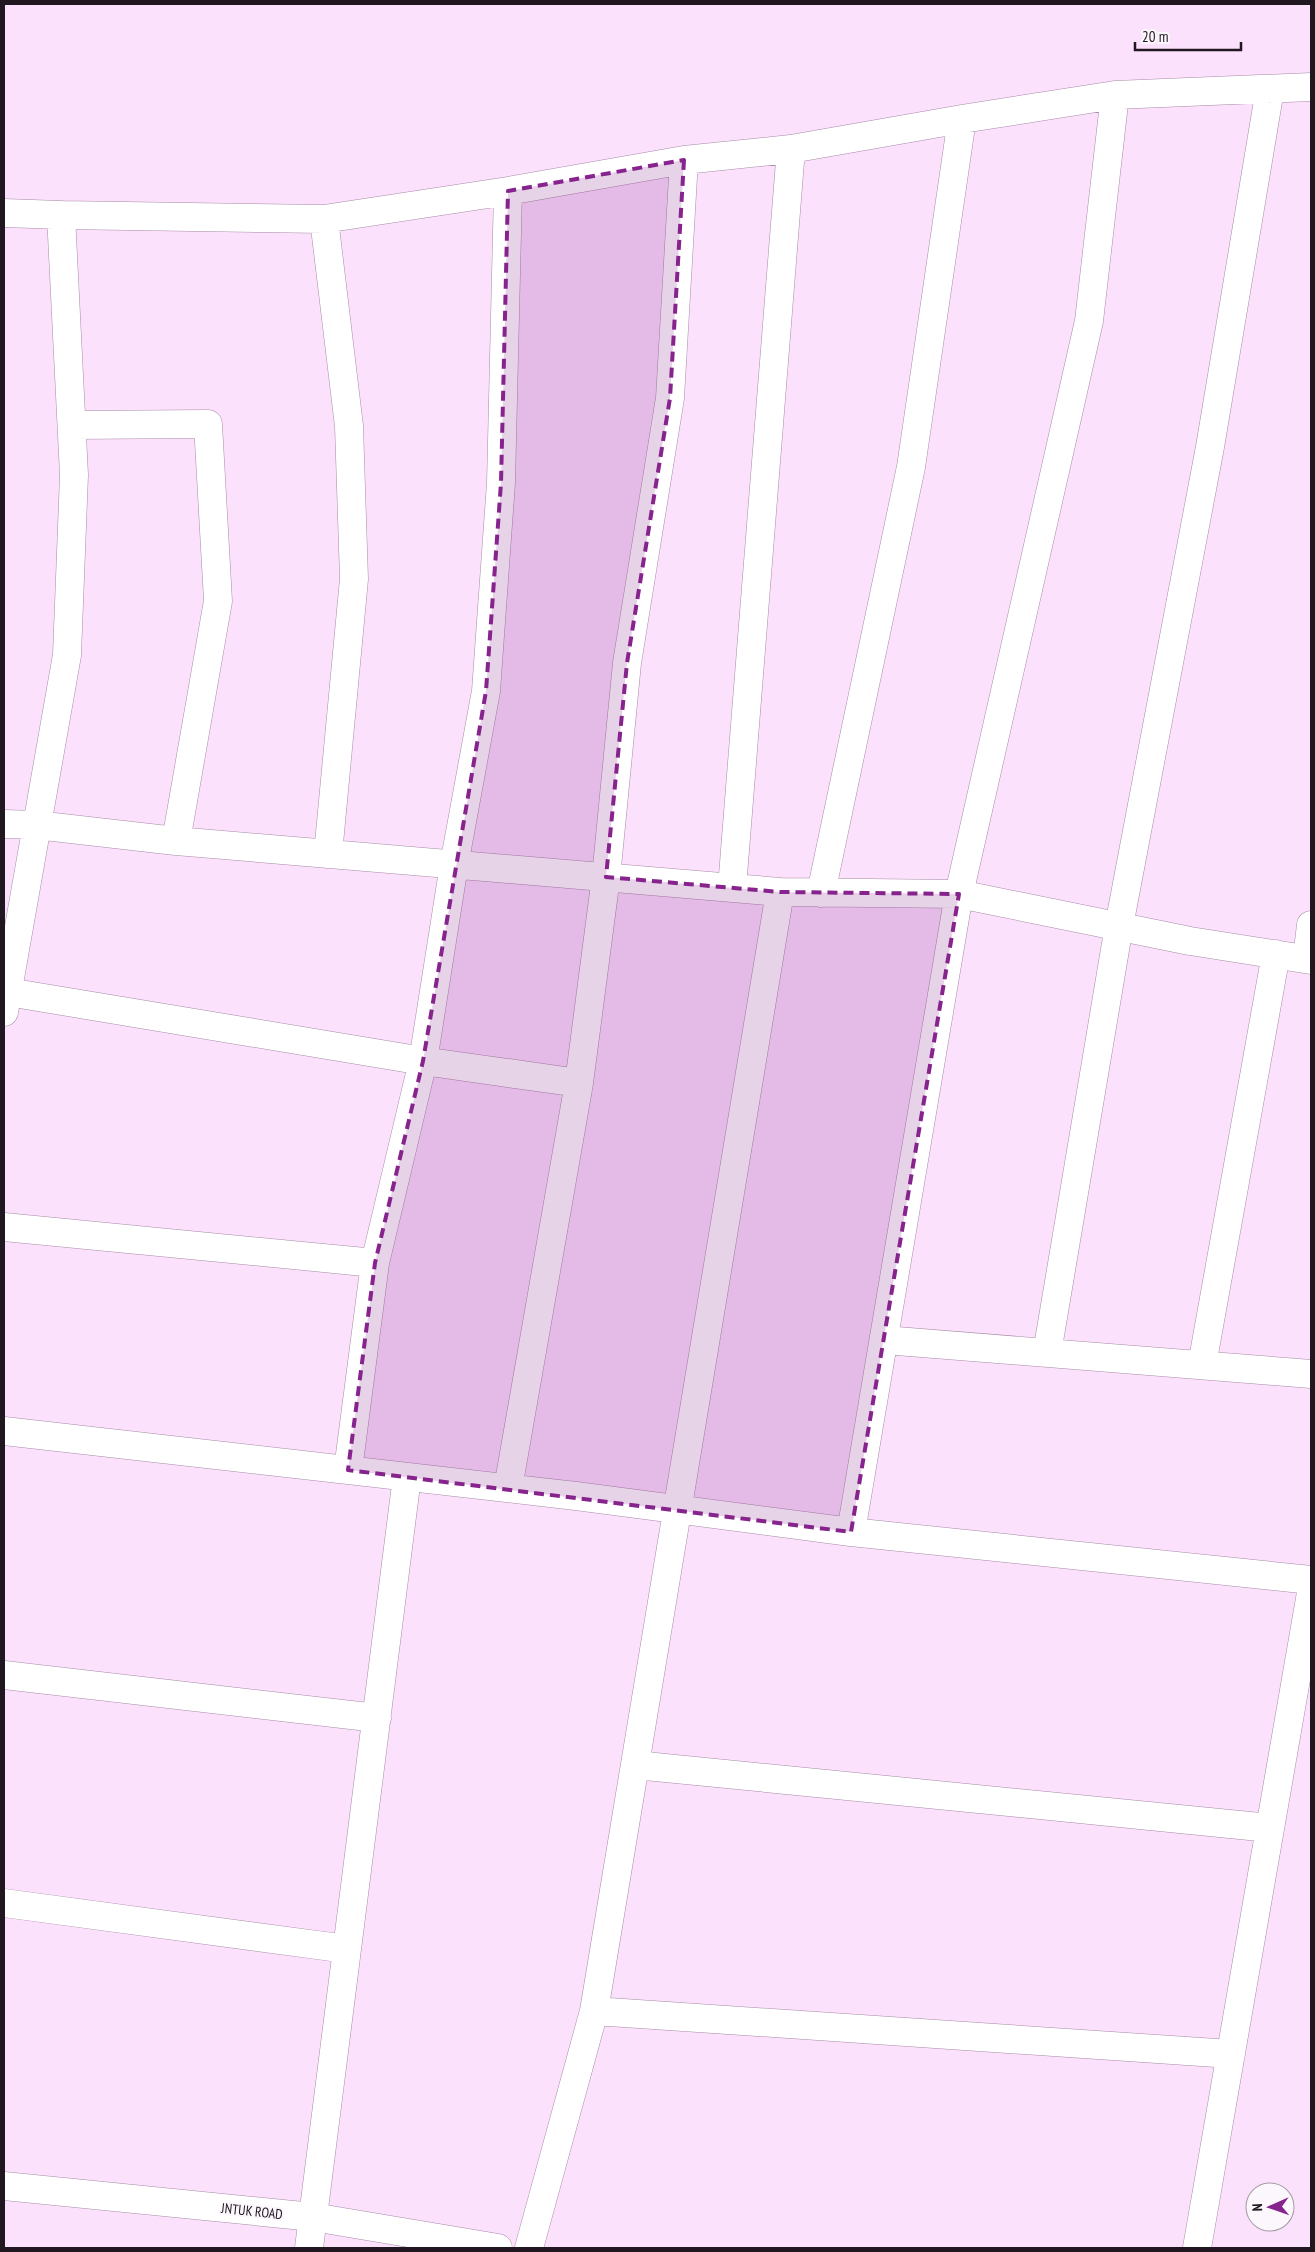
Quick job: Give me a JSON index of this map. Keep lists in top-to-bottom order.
{
  "streets": {
    "street": ["JNTUK ROAD"]
  },
  "scale_bar": "20 m",
  "north": "left"
}
